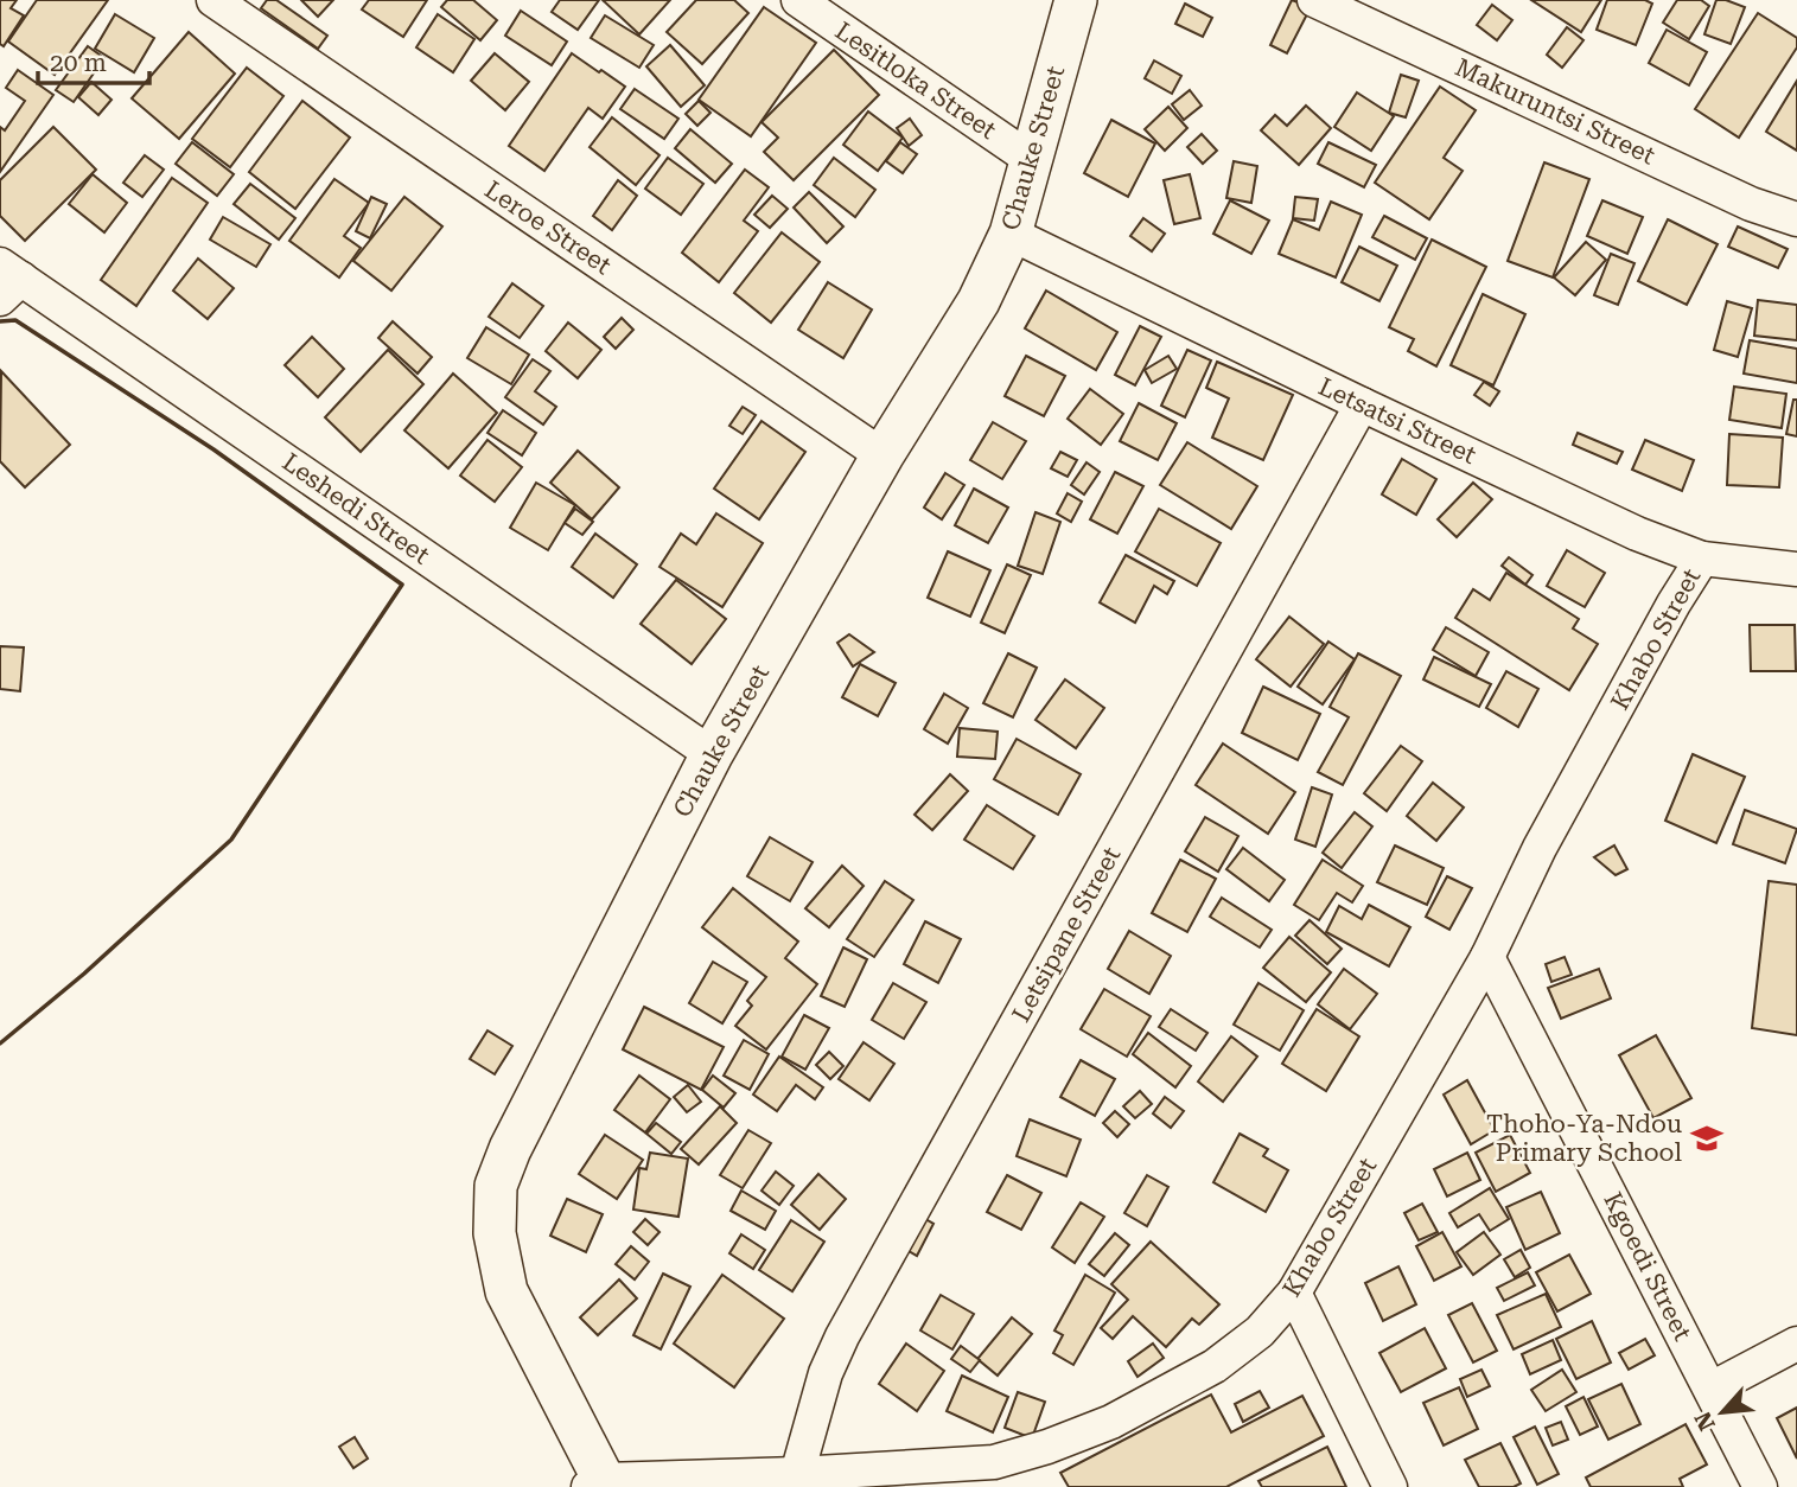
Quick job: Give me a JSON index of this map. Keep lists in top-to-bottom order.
{
  "streets": {
    "street": [
      "Lesitloka Street",
      "Makuruntsi Street",
      "Chauke Street",
      "Leroe Street",
      "Letsatsi Street",
      "Leshedi Street",
      "Khabo Street",
      "Letsipane Street",
      "Kgoedi Street"
    ]
  },
  "crossings": [
    ["Lesitloka Street", "Chauke Street"],
    ["Chauke Street", "Leroe Street"],
    ["Chauke Street", "Letsatsi Street"],
    ["Chauke Street", "Leshedi Street"],
    ["Chauke Street", "Khabo Street"],
    ["Letsatsi Street", "Khabo Street"],
    ["Letsatsi Street", "Letsipane Street"],
    ["Khabo Street", "Letsipane Street"],
    ["Khabo Street", "Kgoedi Street"]
  ],
  "places": {
    "school or university": ["Thoho-Ya-Ndou Primary School"]
  },
  "scale_bar": "20 m",
  "north": "bottom left"
}
